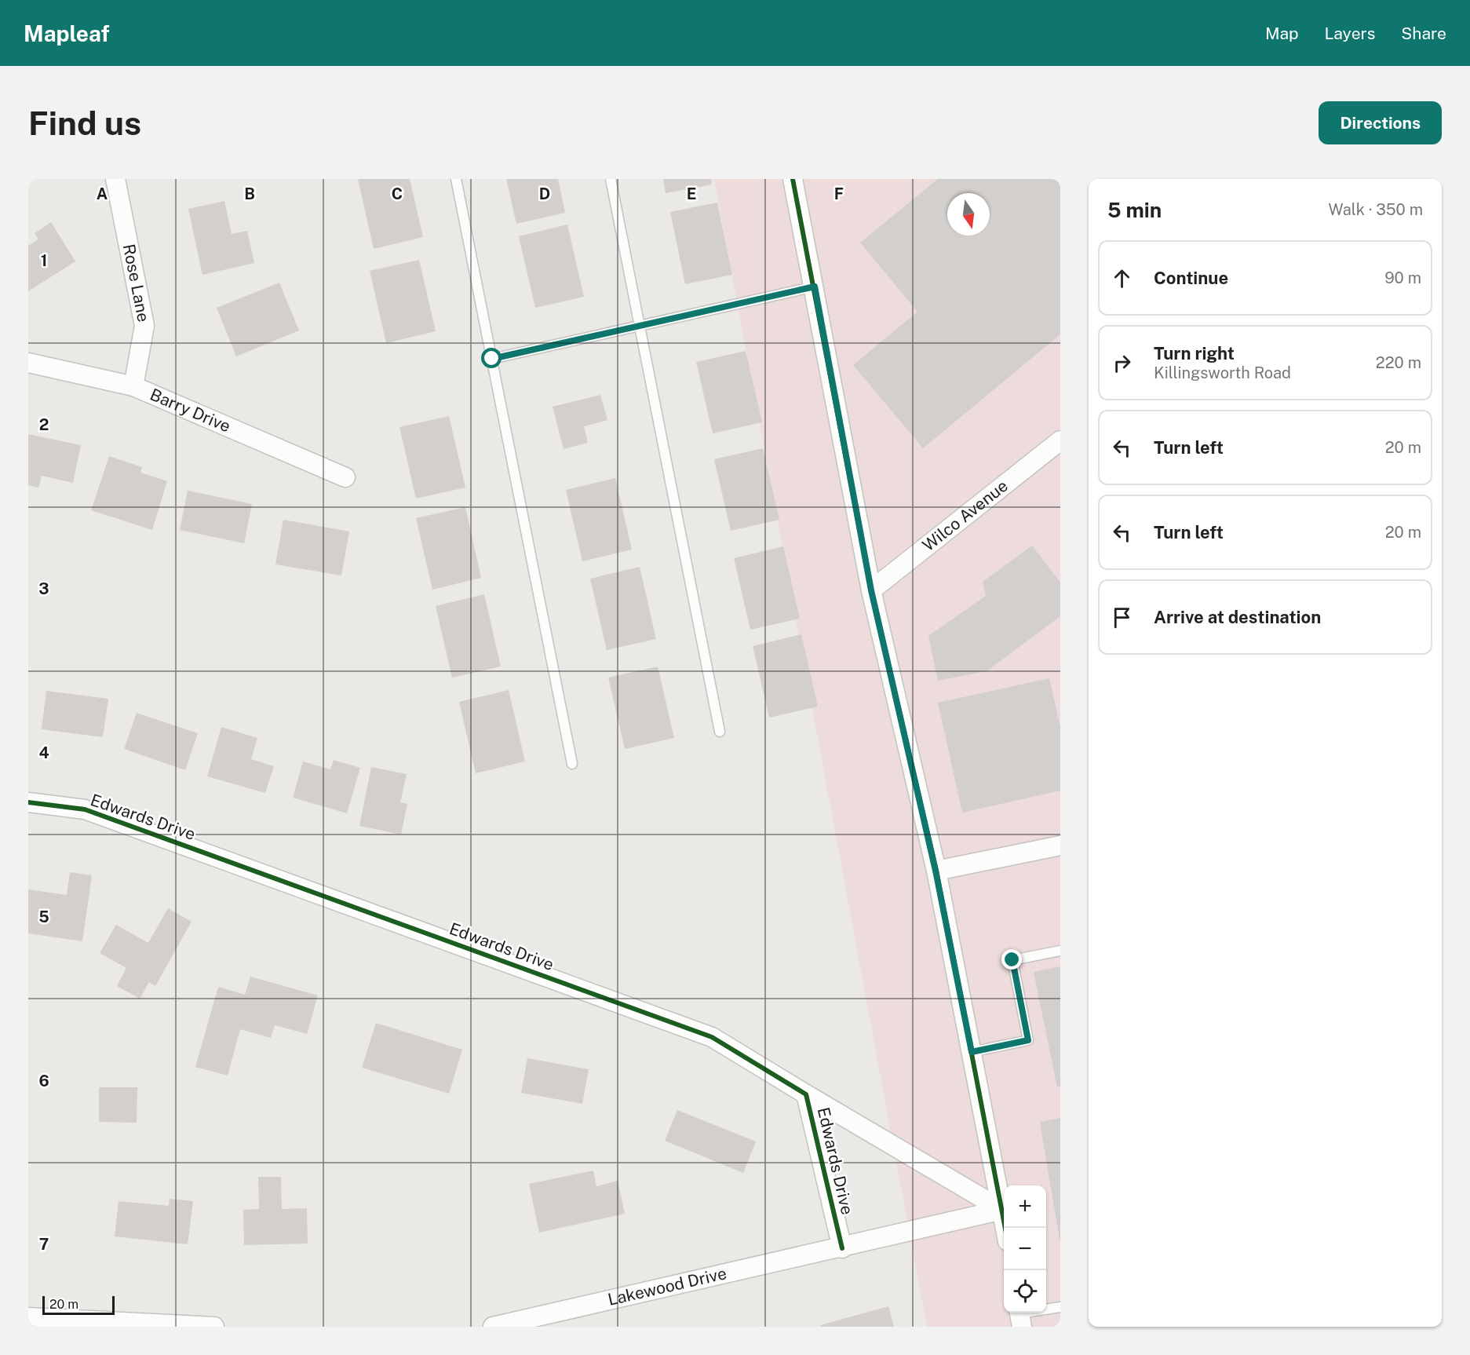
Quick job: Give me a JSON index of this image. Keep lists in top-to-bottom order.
{
  "streets": {
    "street": [
      "Rose Lane",
      "Barry Drive",
      "Wilco Avenue",
      "Edwards Drive",
      "Lakewood Drive"
    ]
  },
  "crossings": [
    ["Rose Lane", "Barry Drive"],
    ["Edwards Drive", "Lakewood Drive"]
  ],
  "scale_bar": "20 m",
  "north": "bottom",
  "page": {
    "header": "Mapleaf",
    "nav": ["Map", "Layers", "Share"],
    "buttons": "Directions",
    "title": "Find us",
    "heading": ["5 min", "Walk · 350 m"],
    "list": [
      ["Continue", "90 m"],
      ["Turn right", "Killingsworth Road", "220 m"],
      ["Turn left", "20 m"],
      ["Turn left", "20 m"],
      "Arrive at destination"
    ],
    "map_buttons": ["+", "−"],
    "scale": "20 m"
  },
  "grid": {
    "columns": [
      "A",
      "B",
      "C",
      "D",
      "E",
      "F"
    ],
    "rows": [
      "1",
      "2",
      "3",
      "4",
      "5",
      "6",
      "7"
    ]
  }
}
